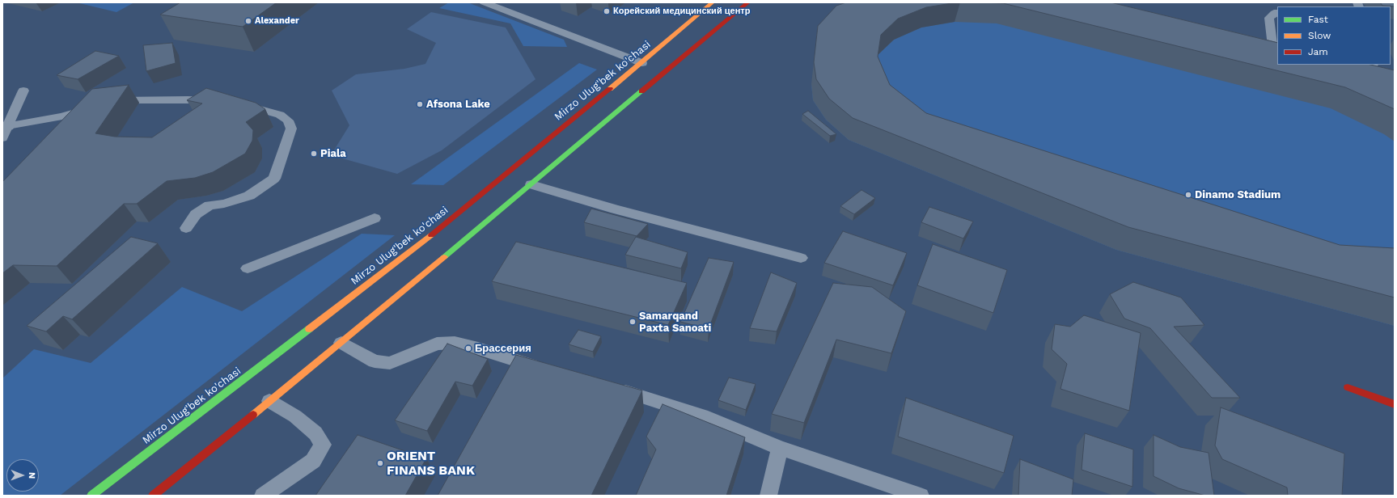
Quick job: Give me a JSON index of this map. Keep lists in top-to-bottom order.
{
  "streets": {
    "main road": ["Mirzo Ulug'bek ko'chasi"]
  },
  "places": [
    "Корейский медицинский центр",
    "Alexander",
    "Afsona Lake",
    "Piala",
    "Dinamo Stadium",
    "Samarqand Paxta Sanoati",
    "Брассерия",
    "ORIENT FINANS BANK"
  ],
  "legend": ["Fast", "Slow", "Jam"],
  "north": "right"
}
